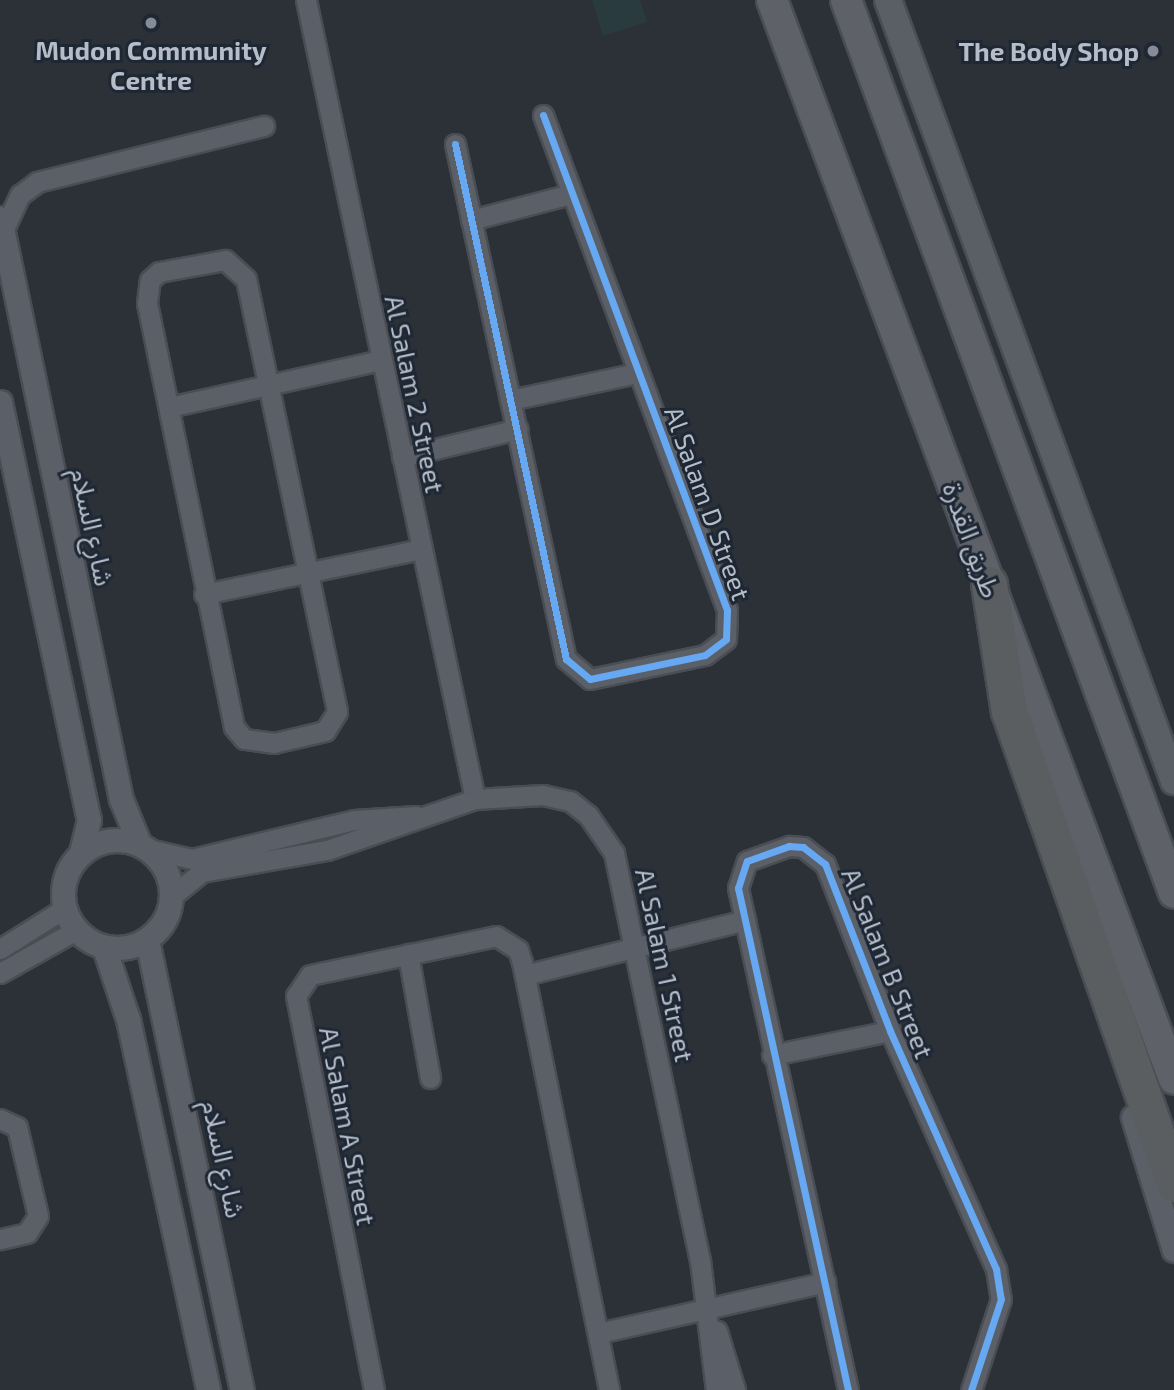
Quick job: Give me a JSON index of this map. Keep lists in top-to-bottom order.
{
  "streets": {
    "main road": ["طريق القدرة"],
    "street": [
      "Al Salam 2 Street",
      "Al Salam D Street",
      "شارع السلام",
      "Al Salam B Street",
      "Al Salam 1 Street",
      "Al Salam A Street"
    ]
  },
  "crossings": [
    ["Al Salam 2 Street", "Al Salam 1 Street"],
    ["شارع السلام", "Al Salam 1 Street"]
  ],
  "places": ["Mudon Community Centre", "The Body Shop"]
}
